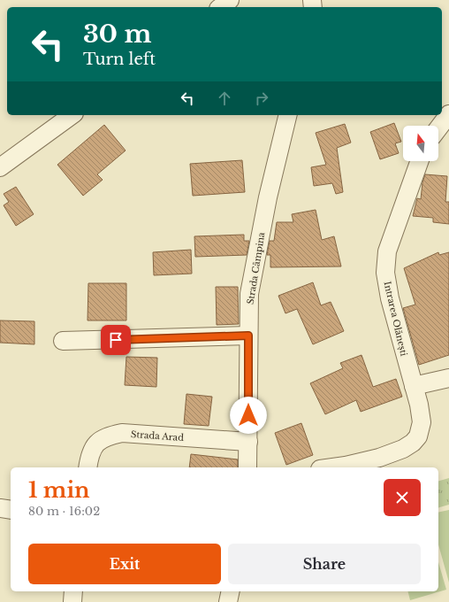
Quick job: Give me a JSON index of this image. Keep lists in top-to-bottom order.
{
  "streets": {
    "street": ["Strada Câmpina", "Intrarea Olănești", "Strada Arad"]
  },
  "crossings": [
    ["Strada Câmpina", "Strada Arad"]
  ],
  "north": "top",
  "page": {
    "turn": ["30 m", "Turn left"],
    "heading": ["1 min", "80 m · 16:02"],
    "buttons": ["Exit", "Share"]
  }
}
